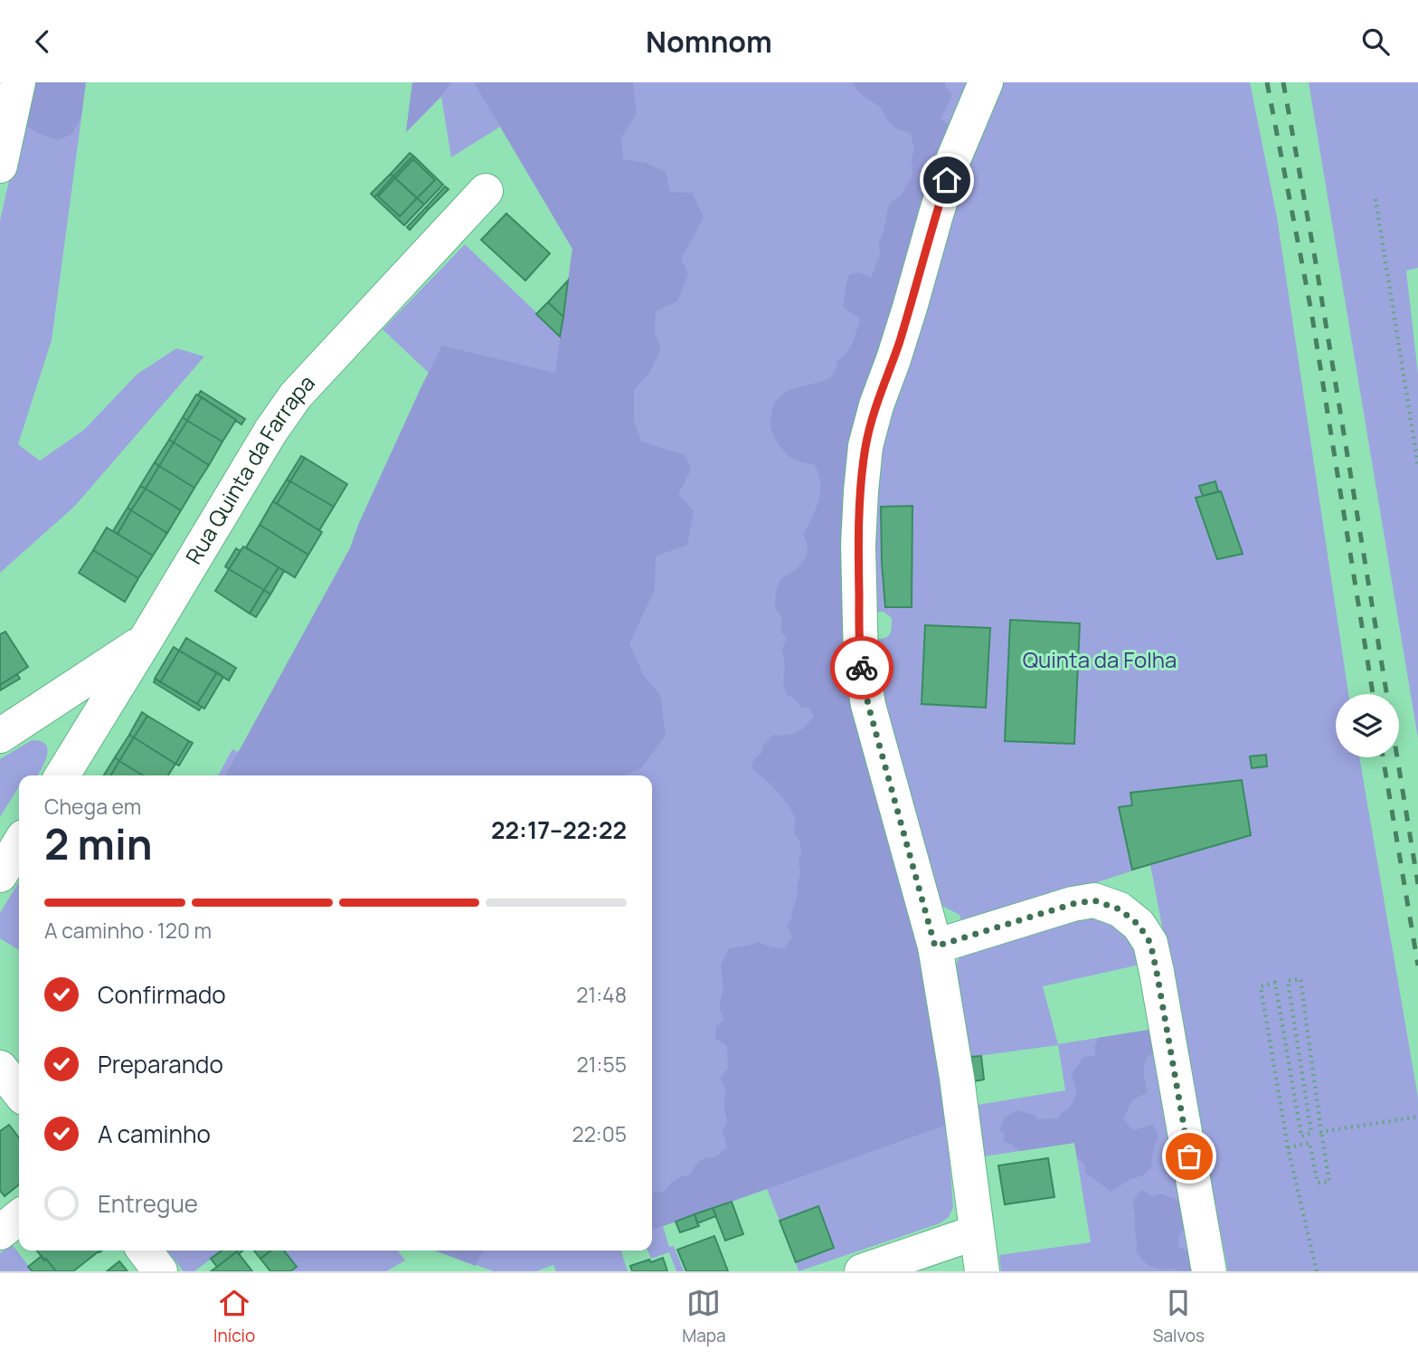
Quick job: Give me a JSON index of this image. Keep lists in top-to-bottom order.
{
  "streets": {
    "street": ["Rua Quinta da Farrapa"]
  },
  "parks": ["Quinta da Folha"],
  "page": {
    "header": "Nomnom",
    "heading": ["2 min", "Chega em", "22:17–22:22"],
    "bar": "A caminho · 120 m",
    "list": [
      ["Confirmado", "21:48"],
      ["Preparando", "21:55"],
      ["A caminho", "22:05"],
      "Entregue"
    ],
    "tabs": ["Início", "Mapa", "Salvos"]
  }
}
